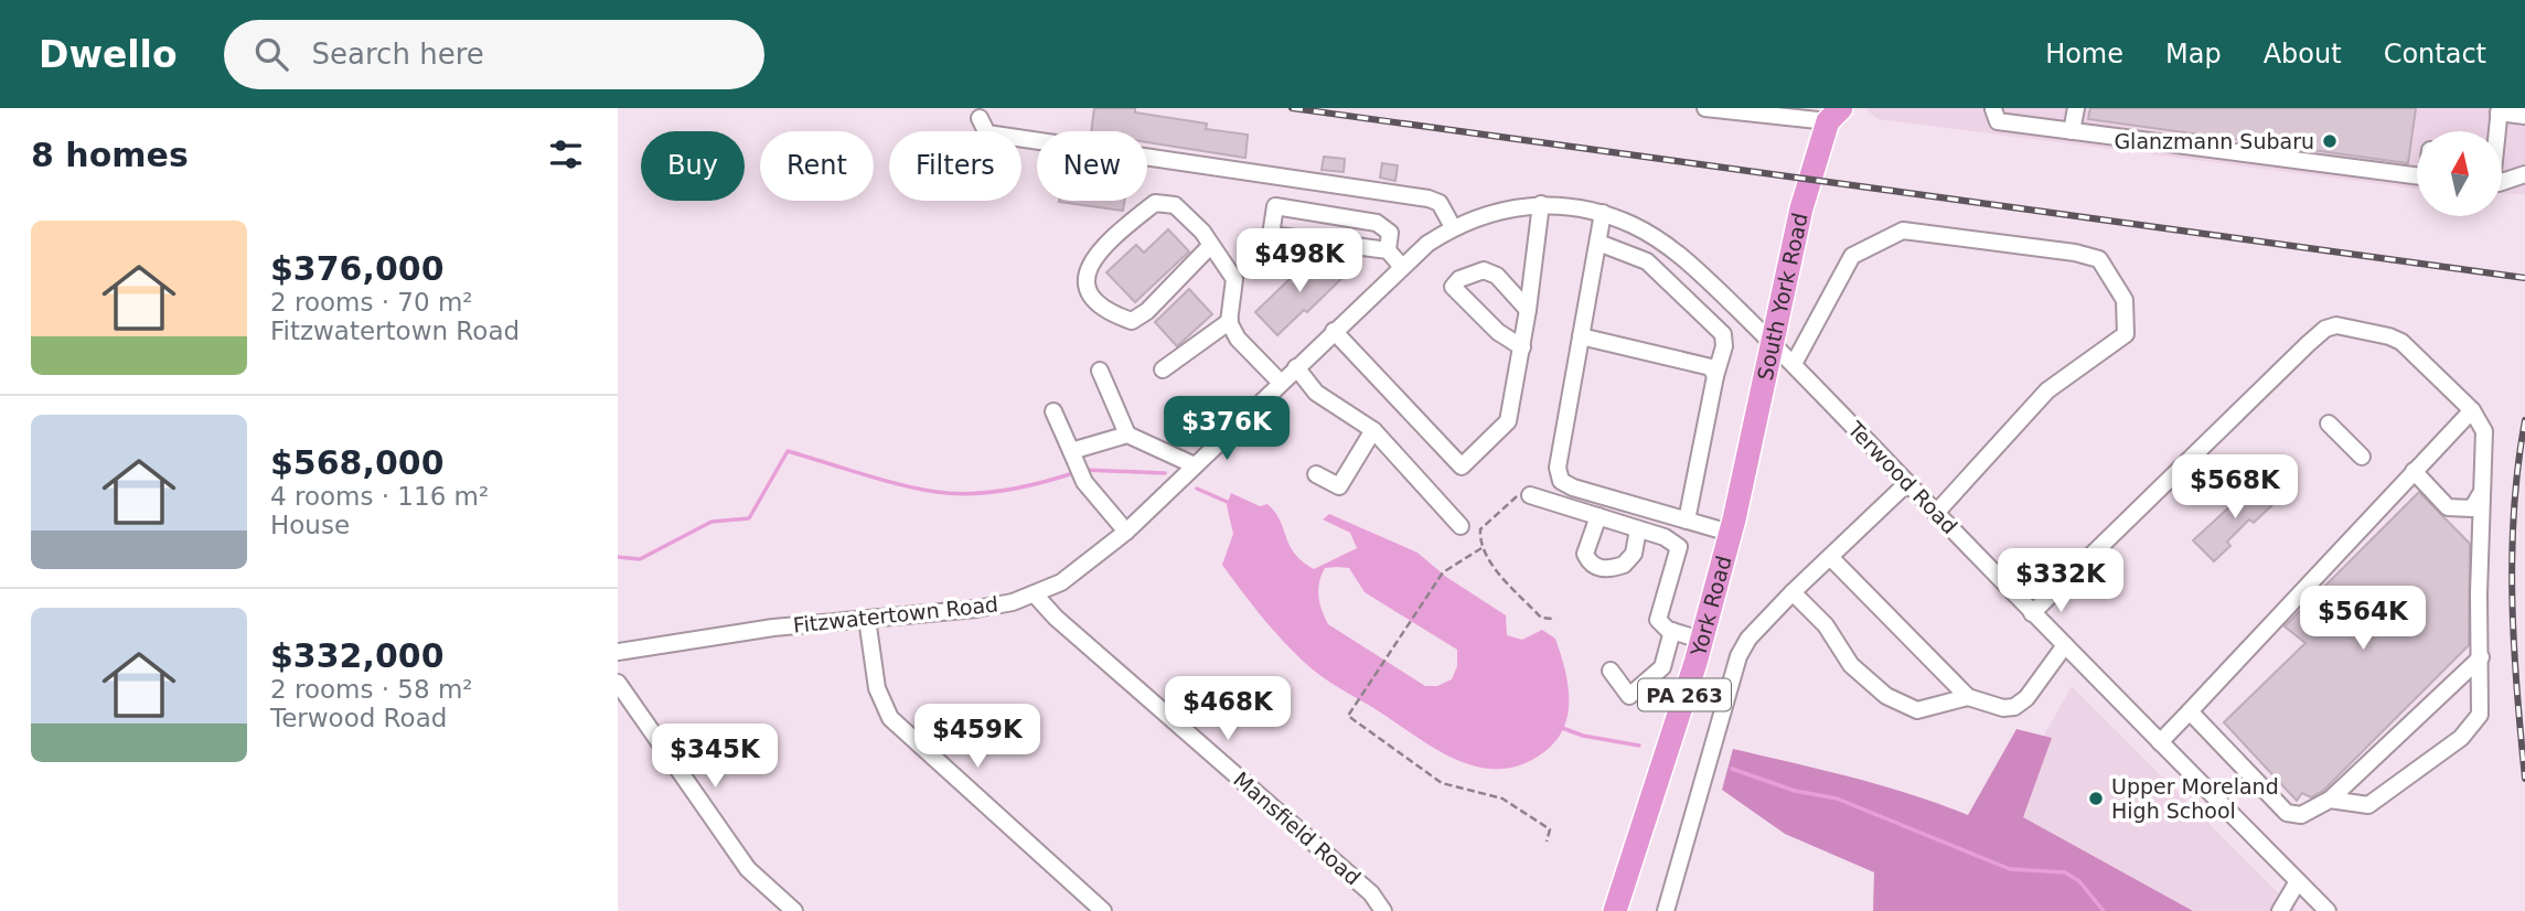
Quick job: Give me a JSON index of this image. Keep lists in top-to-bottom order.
{
  "streets": {
    "highway": ["South York Road", "York Road", "PA 263"],
    "street": ["Terwood Road", "Fitzwatertown Road", "Mansfield Road"]
  },
  "crossings": [
    ["South York Road", "Terwood Road"],
    ["South York Road", "York Road"],
    ["South York Road", "Fitzwatertown Road"],
    ["Terwood Road", "Fitzwatertown Road"],
    ["Fitzwatertown Road", "Mansfield Road"]
  ],
  "places": ["Glanzmann Subaru", "Upper Moreland High School"],
  "north": "top",
  "page": {
    "header": "Dwello",
    "search": "Search here",
    "nav": [
      "Home",
      "Map",
      "About",
      "Contact"
    ],
    "heading": "8 homes",
    "chip": [
      "Buy",
      "Rent",
      "Filters",
      "New"
    ],
    "list": [
      {
        "name": "$376,000",
        "note": "2 rooms · 70 m² · Fitzwatertown Road"
      },
      {
        "name": "$568,000",
        "note": "4 rooms · 116 m² · House"
      },
      {
        "name": "$332,000",
        "note": "2 rooms · 58 m² · Terwood Road"
      }
    ],
    "price": [
      "$498K",
      "$376K",
      "$568K",
      "$332K",
      "$564K",
      "$468K",
      "$459K",
      "$345K"
    ]
  }
}
